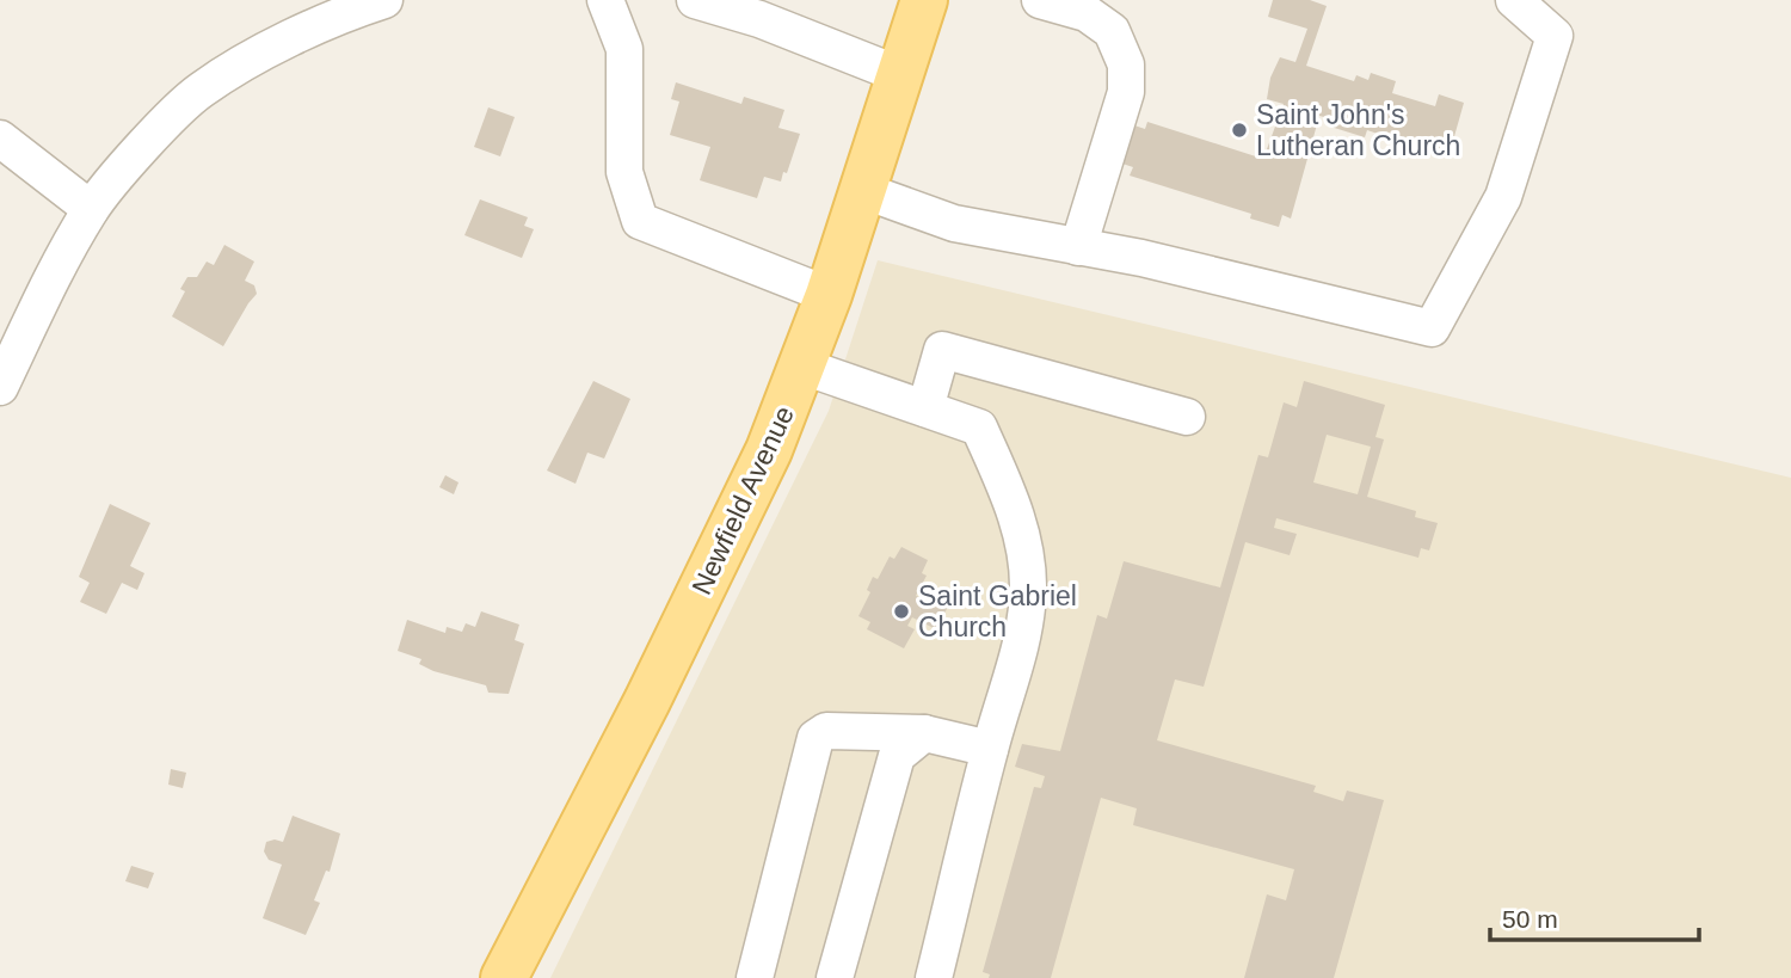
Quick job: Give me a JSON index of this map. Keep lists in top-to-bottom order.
{
  "streets": {
    "main road": ["Newfield Avenue"]
  },
  "places": ["Saint John's Lutheran Church", "Saint Gabriel Church"],
  "scale_bar": "50 m"
}
